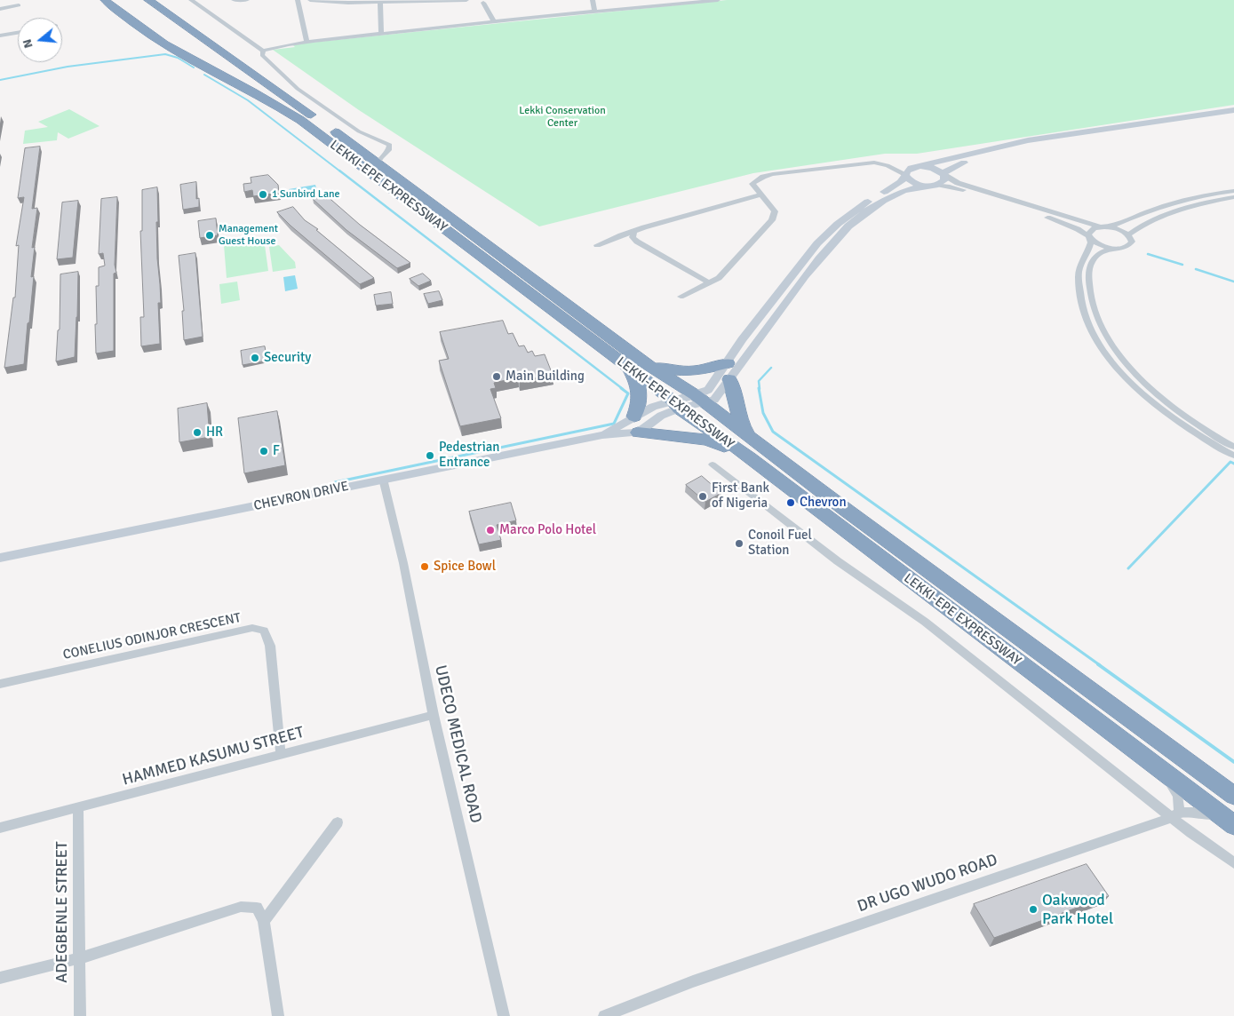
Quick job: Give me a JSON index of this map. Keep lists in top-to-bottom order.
{
  "streets": {
    "highway": ["LEKKI-EPE EXPRESSWAY"],
    "street": [
      "CHEVRON DRIVE",
      "CONELIUS ODINJOR CRESCENT",
      "UDECO MEDICAL ROAD",
      "HAMMED KASUMU STREET",
      "DR UGO WUDO ROAD",
      "ADEGBENLE STREET"
    ]
  },
  "crossings": [
    ["LEKKI-EPE EXPRESSWAY", "CHEVRON DRIVE"],
    ["CHEVRON DRIVE", "UDECO MEDICAL ROAD"],
    ["CONELIUS ODINJOR CRESCENT", "HAMMED KASUMU STREET"],
    ["UDECO MEDICAL ROAD", "HAMMED KASUMU STREET"],
    ["HAMMED KASUMU STREET", "ADEGBENLE STREET"]
  ],
  "parks": ["Lekki Conservation Center"],
  "places": [
    "1 Sunbird Lane",
    "Management Guest House",
    "Security",
    "Main Building",
    "HR",
    "F",
    "Pedestrian Entrance",
    "First Bank of Nigeria",
    "Chevron",
    "Marco Polo Hotel",
    "Conoil Fuel Station",
    "Spice Bowl",
    "Oakwood Park Hotel"
  ],
  "north": "left"
}
